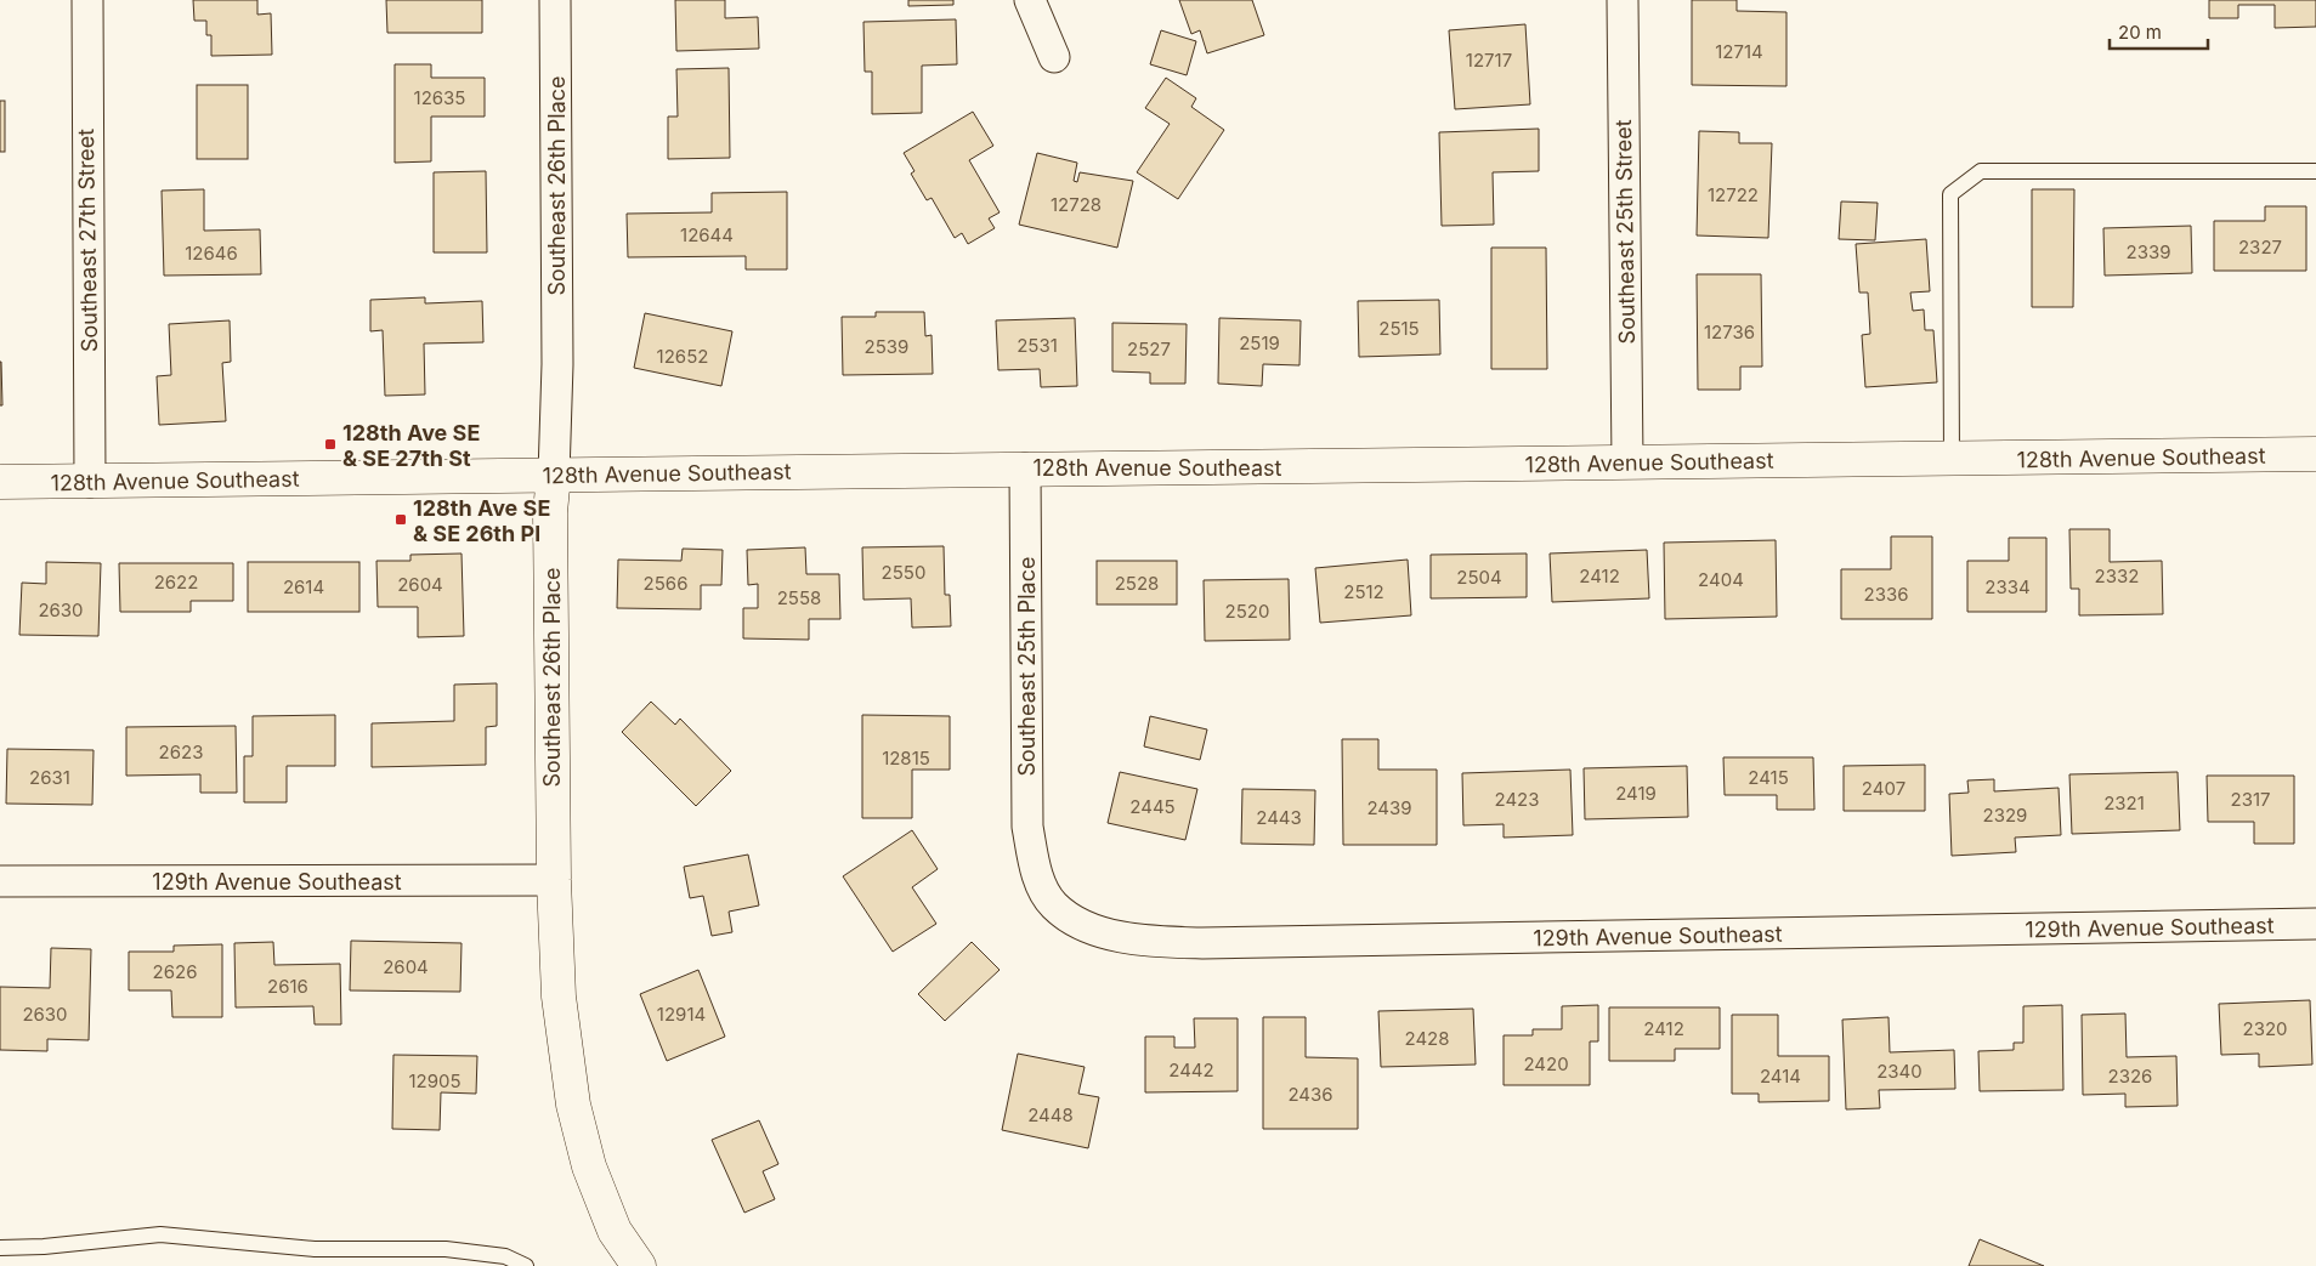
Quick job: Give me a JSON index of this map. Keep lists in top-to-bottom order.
{
  "streets": {
    "street": [
      "Southeast 26th Place",
      "Southeast 25th Street",
      "Southeast 27th Street",
      "128th Avenue Southeast",
      "Southeast 25th Place",
      "129th Avenue Southeast"
    ]
  },
  "crossings": [
    ["Southeast 26th Place", "128th Avenue Southeast"],
    ["Southeast 26th Place", "129th Avenue Southeast"],
    ["Southeast 25th Street", "128th Avenue Southeast"],
    ["Southeast 27th Street", "128th Avenue Southeast"],
    ["128th Avenue Southeast", "Southeast 25th Place"],
    ["Southeast 25th Place", "129th Avenue Southeast"]
  ],
  "places": {
    "transit": ["128th Ave SE & SE 27th St", "128th Ave SE & SE 26th Pl"]
  },
  "house_numbers": [
    "12714",
    "12717",
    "12635",
    "12722",
    "12728",
    "12644",
    "2327",
    "2339",
    "12646",
    "2515",
    "12736",
    "2519",
    "2531",
    "2539",
    "2527",
    "12652",
    "2550",
    "2412",
    "2332",
    "2504",
    "2404",
    "2622",
    "2566",
    "2528",
    "2604",
    "2614",
    "2334",
    "2512",
    "2336",
    "2558",
    "2630",
    "2520",
    "2623",
    "12815",
    "2631",
    "2415",
    "2407",
    "2419",
    "2423",
    "2317",
    "2321",
    "2445",
    "2439",
    "2329",
    "2443",
    "2604",
    "2626",
    "2616",
    "2630",
    "12914",
    "2412",
    "2320",
    "2428",
    "2420",
    "2442",
    "2340",
    "2414",
    "2326",
    "12905",
    "2436",
    "2448"
  ],
  "scale_bar": "20 m"
}
